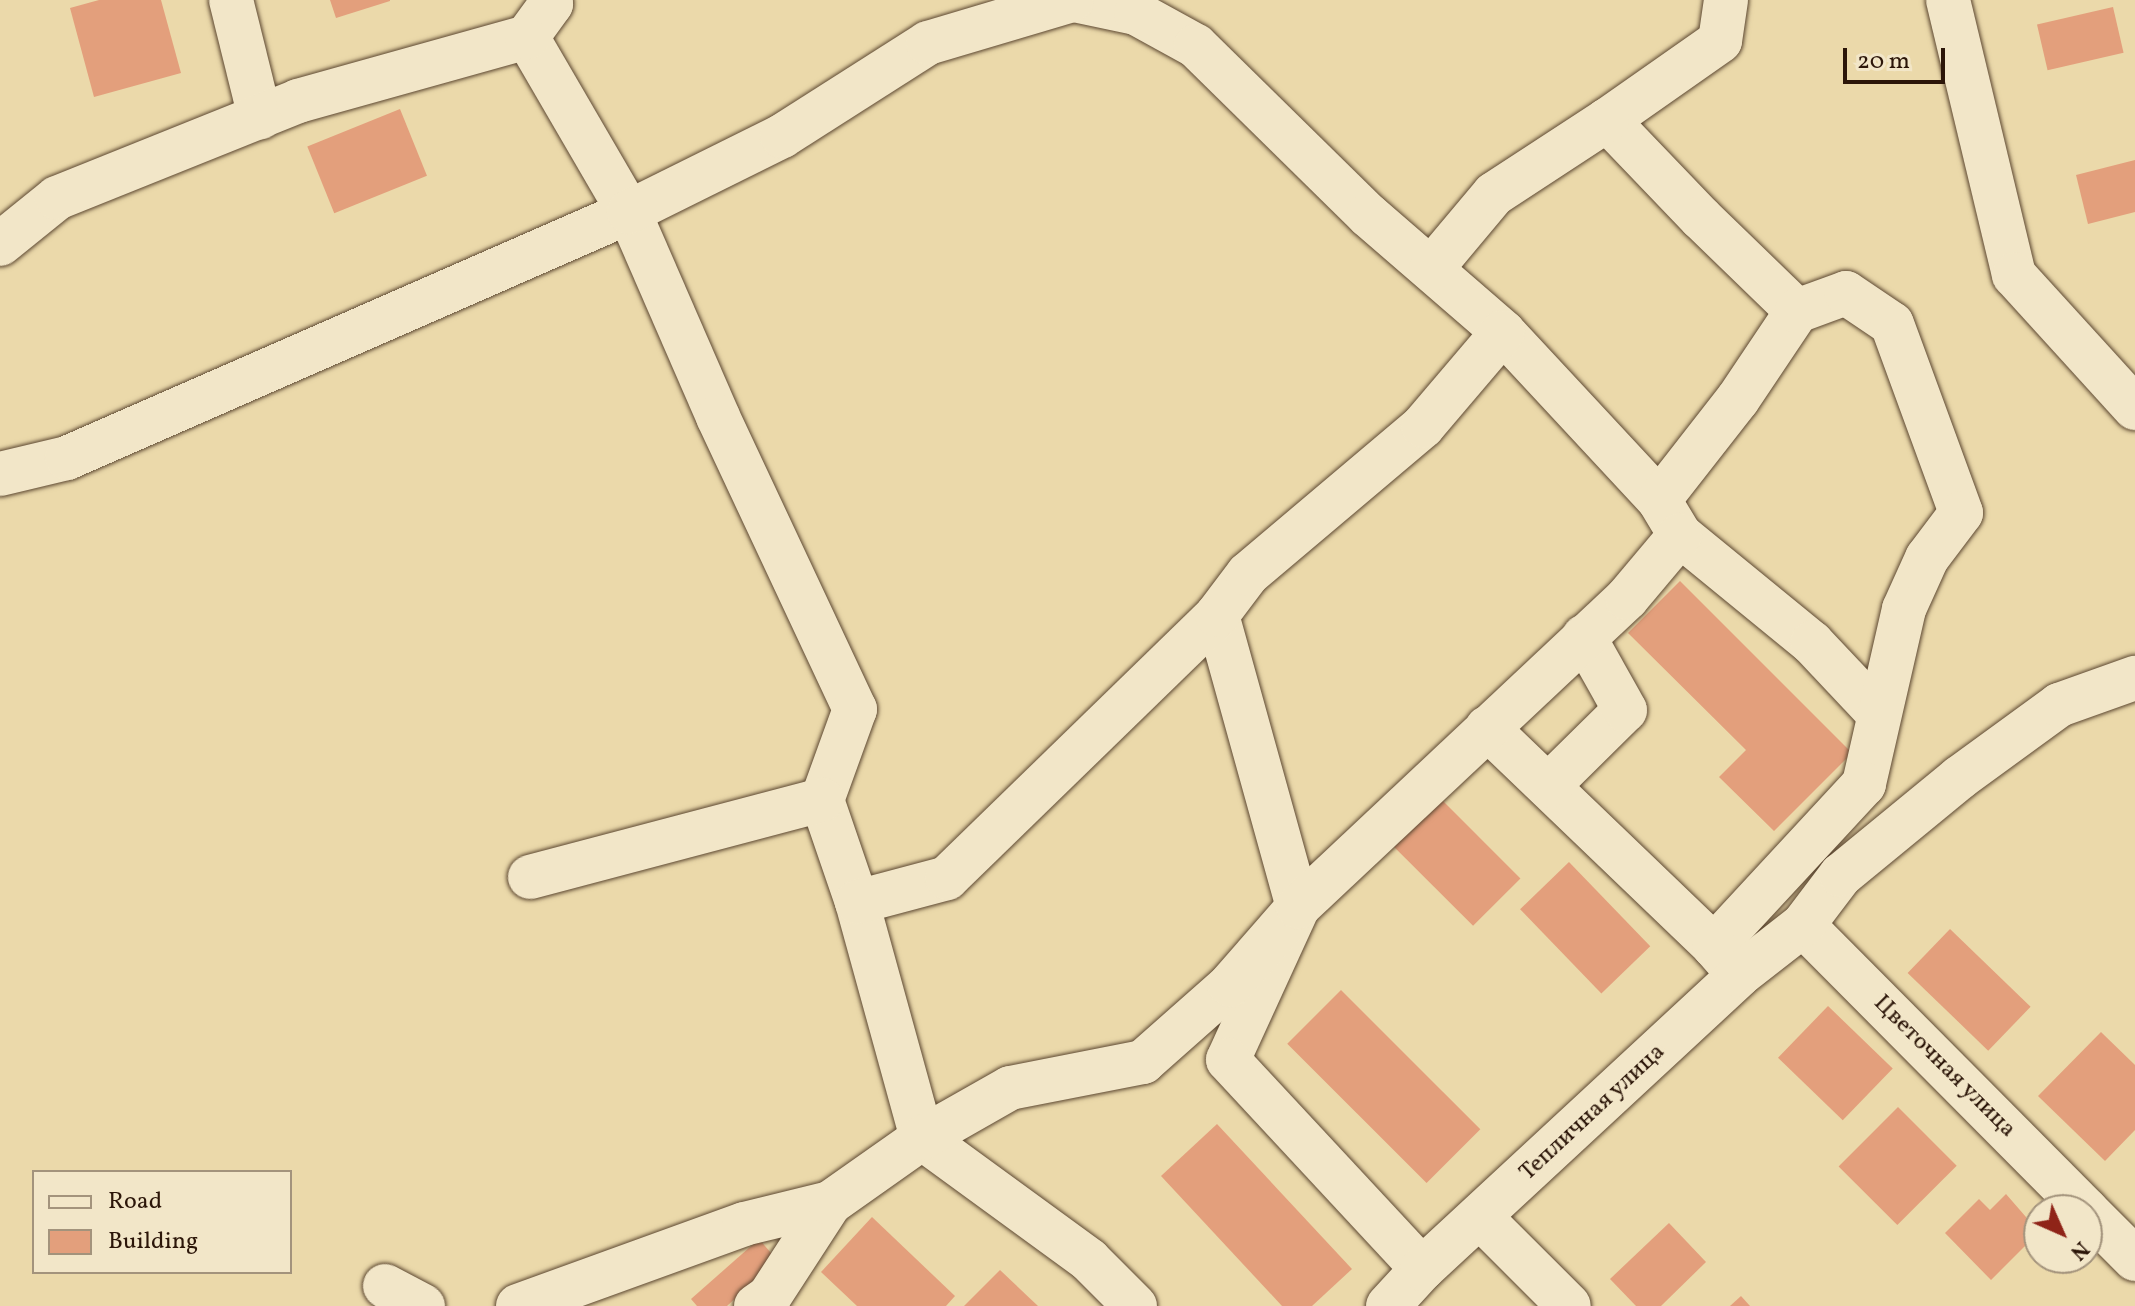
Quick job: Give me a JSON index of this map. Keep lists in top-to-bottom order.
{
  "streets": {
    "street": ["Цветочная улица", "Тепличная улица"]
  },
  "crossings": [
    ["Цветочная улица", "Тепличная улица"]
  ],
  "legend": ["Road", "Building"],
  "scale_bar": "20 m",
  "north": "bottom right"
}
